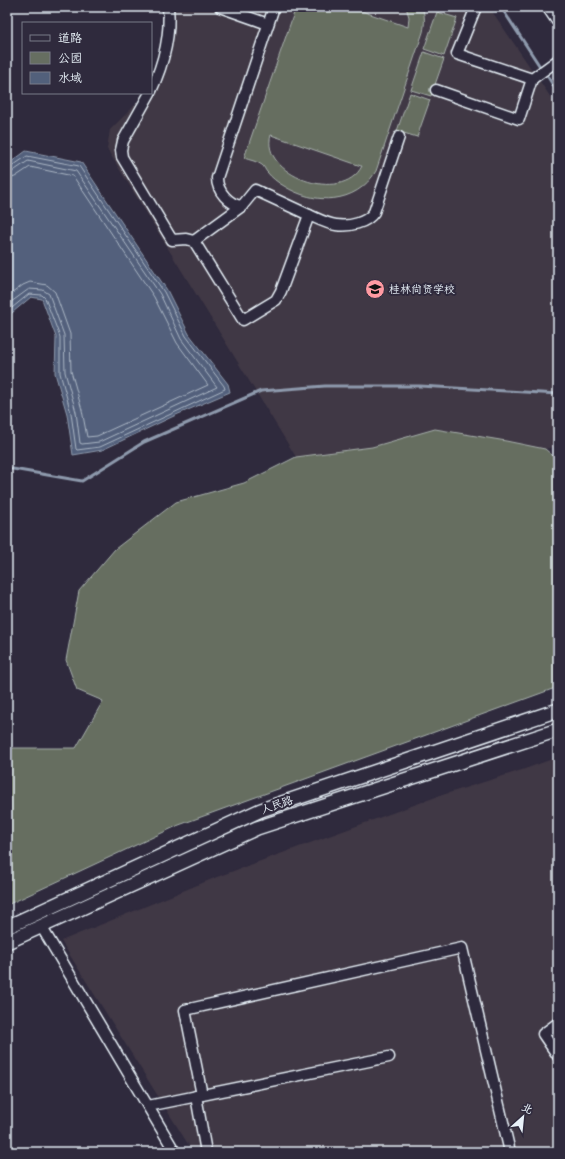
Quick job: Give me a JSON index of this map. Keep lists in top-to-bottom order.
{
  "streets": {
    "main road": ["人民路"]
  },
  "places": {
    "school or university": ["桂林尚贤学校"]
  },
  "legend": ["道路", "公园", "水域"],
  "north": "top right"
}
